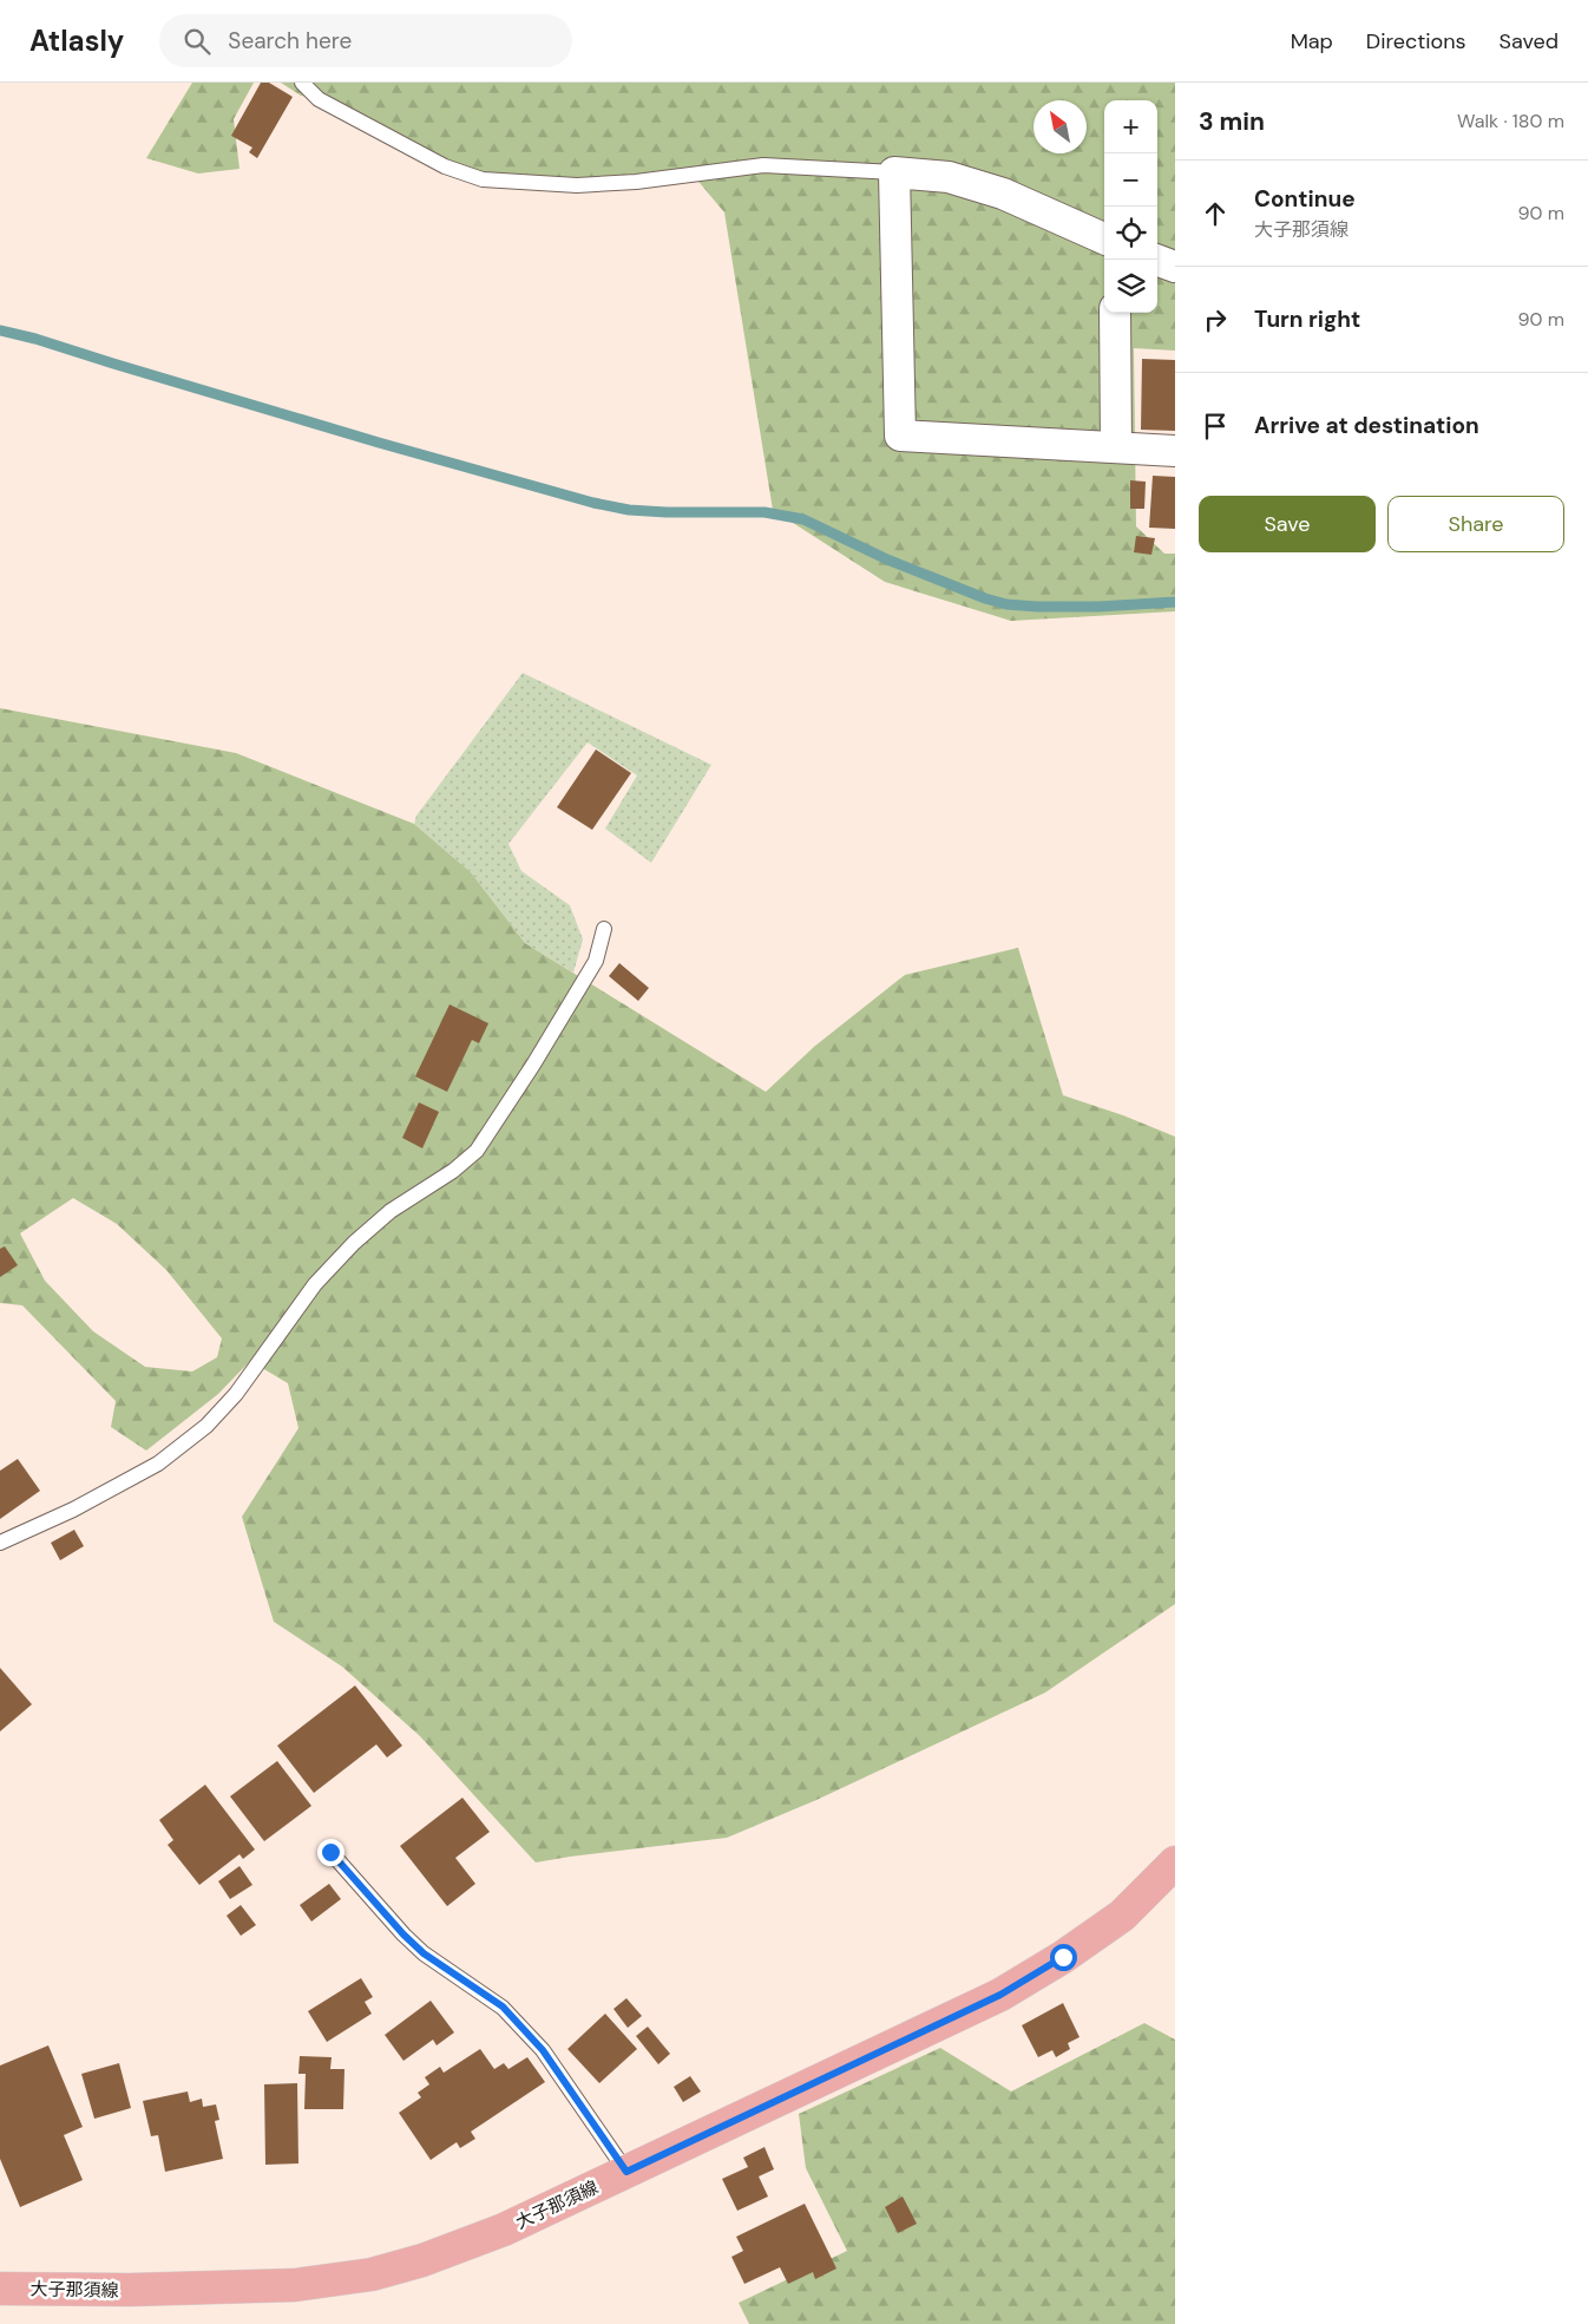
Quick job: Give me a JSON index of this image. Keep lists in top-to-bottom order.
{
  "streets": {
    "main road": ["大子那須線"]
  },
  "north": "top left",
  "page": {
    "header": "Atlasly",
    "search": "Search here",
    "nav": ["Map", "Directions", "Saved"],
    "heading": ["3 min", "Walk · 180 m"],
    "map_buttons": ["+", "−"],
    "list": [
      ["Continue", "大子那須線", "90 m"],
      ["Turn right", "90 m"],
      "Arrive at destination"
    ],
    "buttons": ["Save", "Share"]
  }
}
